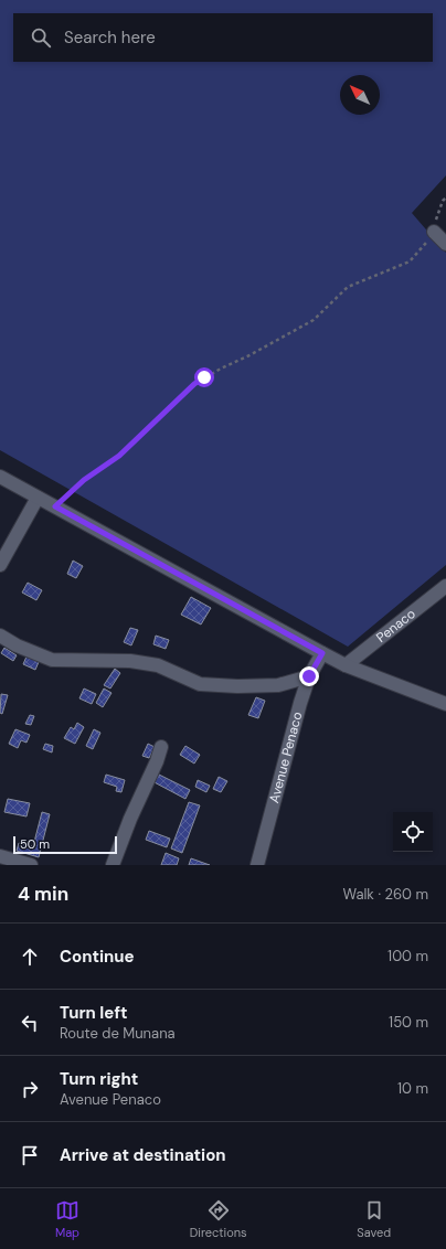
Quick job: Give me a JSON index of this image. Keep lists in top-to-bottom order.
{
  "streets": {
    "street": ["Penaco", "Avenue Penaco"]
  },
  "scale_bar": "50 m",
  "north": "top left",
  "page": {
    "search": "Search here",
    "scale": "50 m",
    "heading": ["4 min", "Walk · 260 m"],
    "list": [
      ["Continue", "100 m"],
      ["Turn left", "Route de Munana", "150 m"],
      ["Turn right", "Avenue Penaco", "10 m"],
      "Arrive at destination"
    ],
    "nav": ["Map", "Directions", "Saved"]
  }
}
